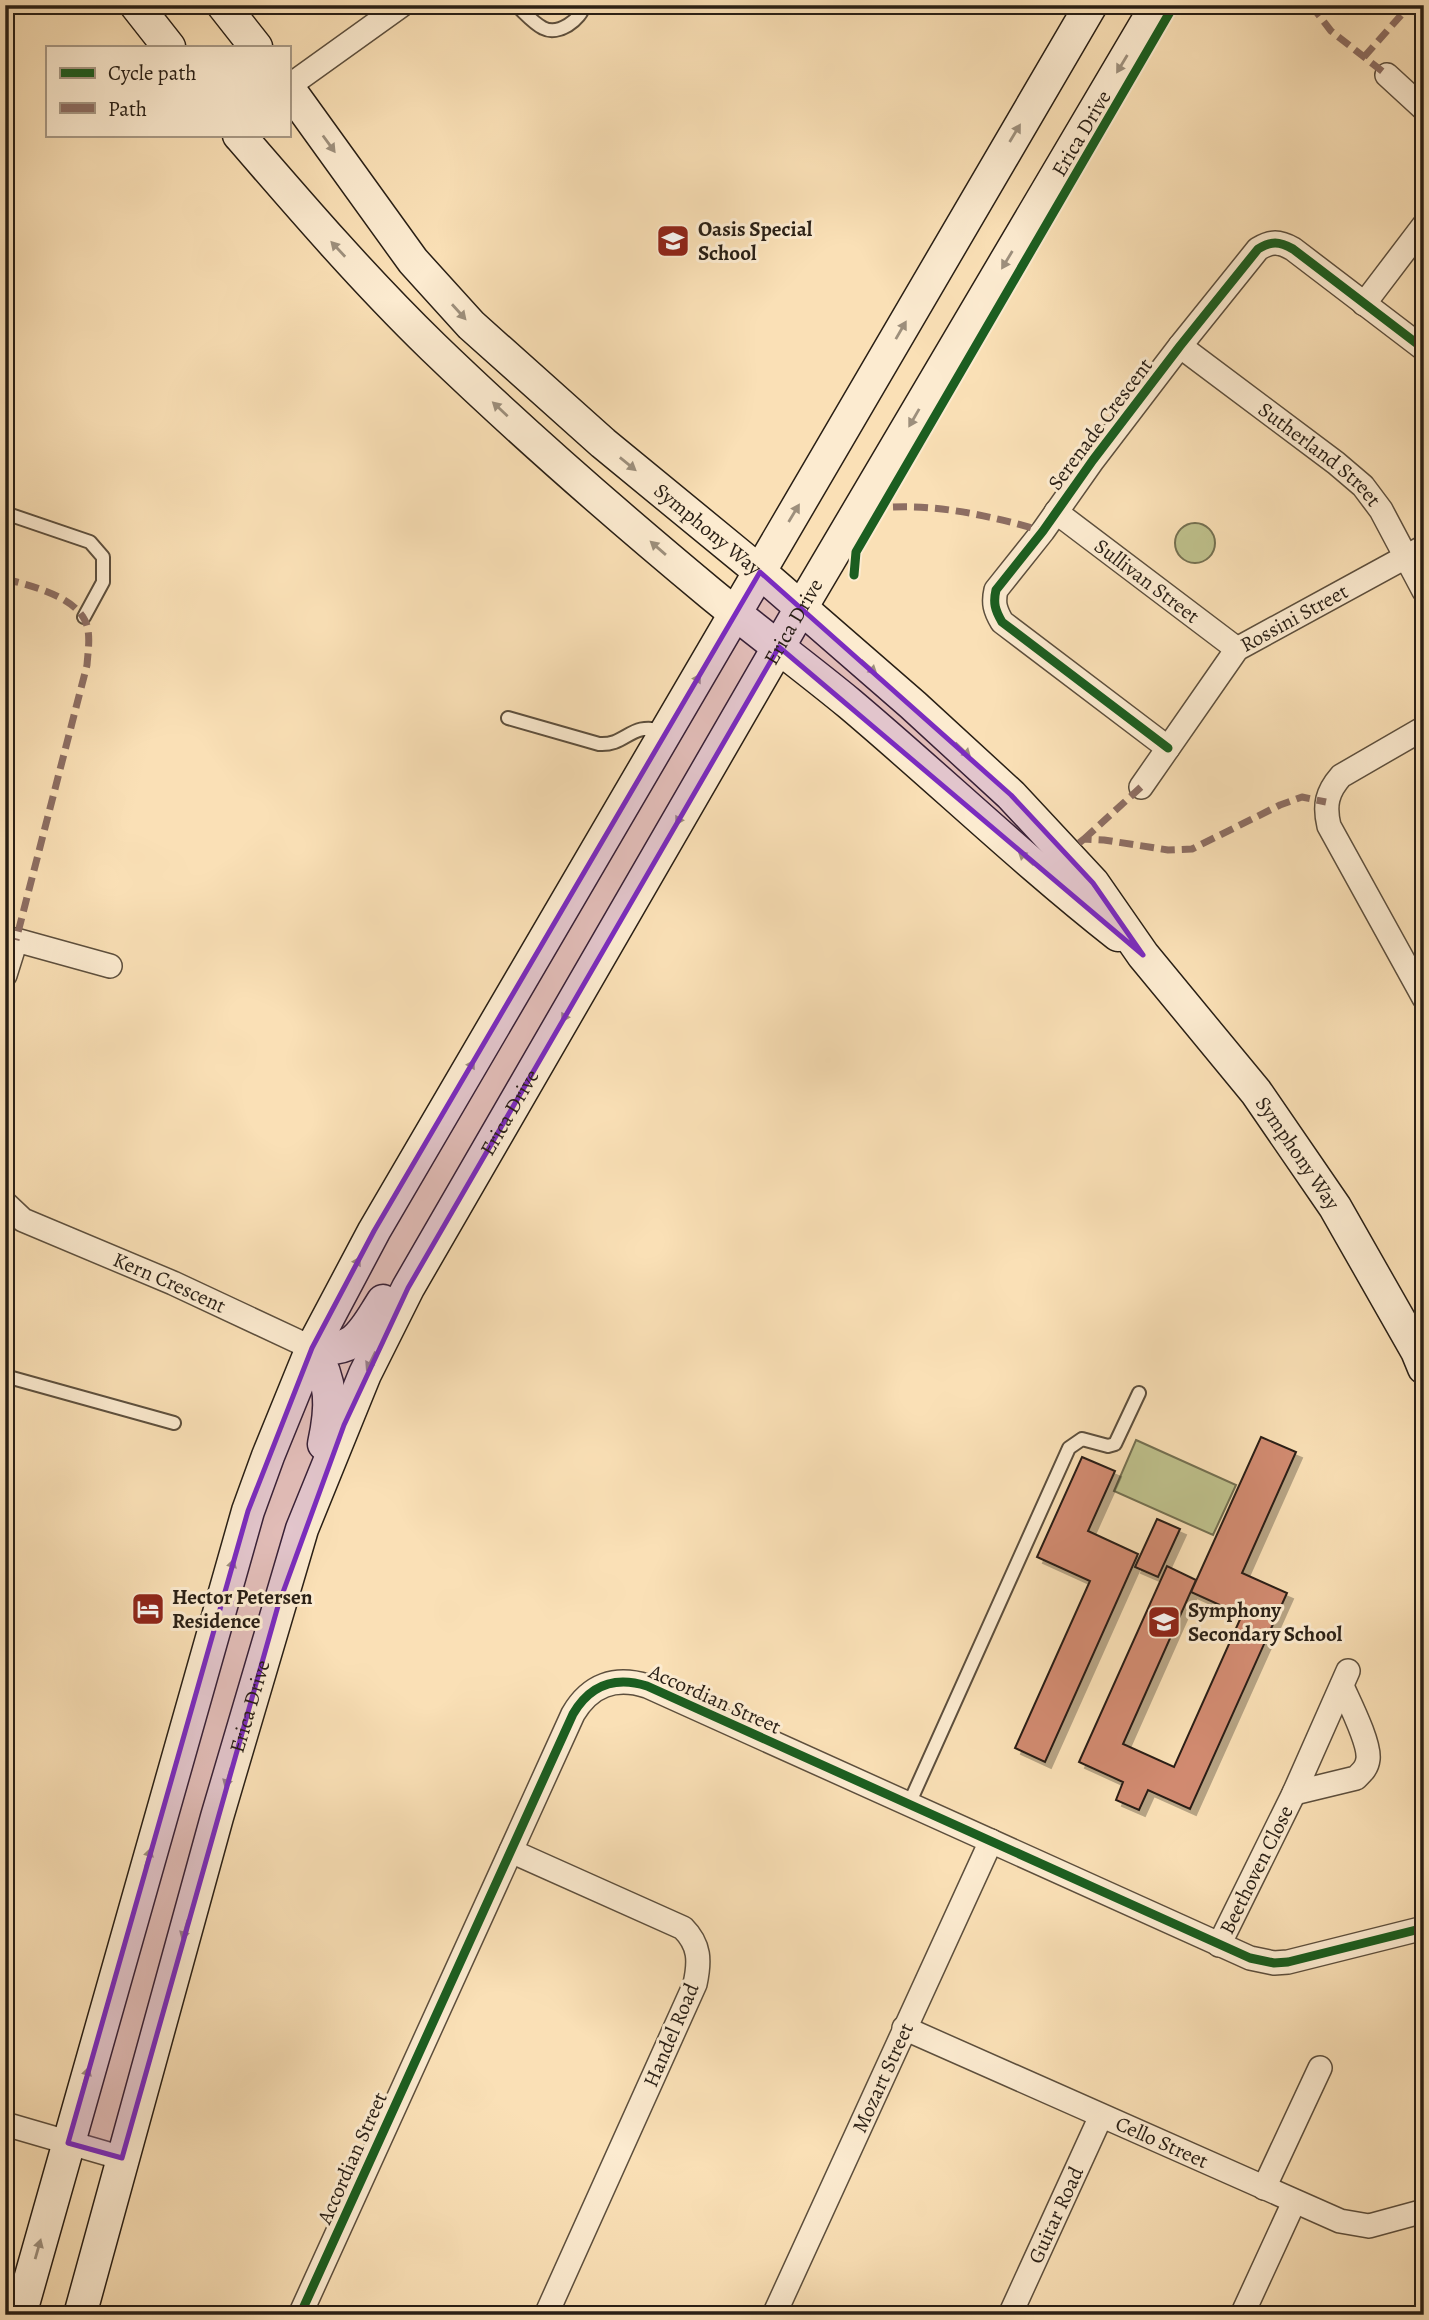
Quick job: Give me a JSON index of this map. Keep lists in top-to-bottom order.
{
  "streets": {
    "main road": ["Erica Drive", "Symphony Way"],
    "street": [
      "Serenade Crescent",
      "Sutherland Street",
      "Sullivan Street",
      "Rossini Street",
      "Kern Crescent",
      "Accordian Street",
      "Beethoven Close",
      "Handel Road",
      "Mozart Street",
      "Cello Street",
      "Guitar Road"
    ]
  },
  "crossings": [
    ["Erica Drive", "Symphony Way"],
    ["Serenade Crescent", "Sutherland Street"],
    ["Serenade Crescent", "Sullivan Street"],
    ["Serenade Crescent", "Rossini Street"],
    ["Sutherland Street", "Rossini Street"],
    ["Sullivan Street", "Rossini Street"],
    ["Accordian Street", "Beethoven Close"],
    ["Accordian Street", "Handel Road"],
    ["Accordian Street", "Mozart Street"],
    ["Mozart Street", "Cello Street"],
    ["Cello Street", "Guitar Road"]
  ],
  "places": {
    "school or university": ["Oasis Special School", "Symphony Secondary School"],
    "hotel": ["Hector Petersen Residence"]
  },
  "legend": ["Cycle path", "Path"]
}
